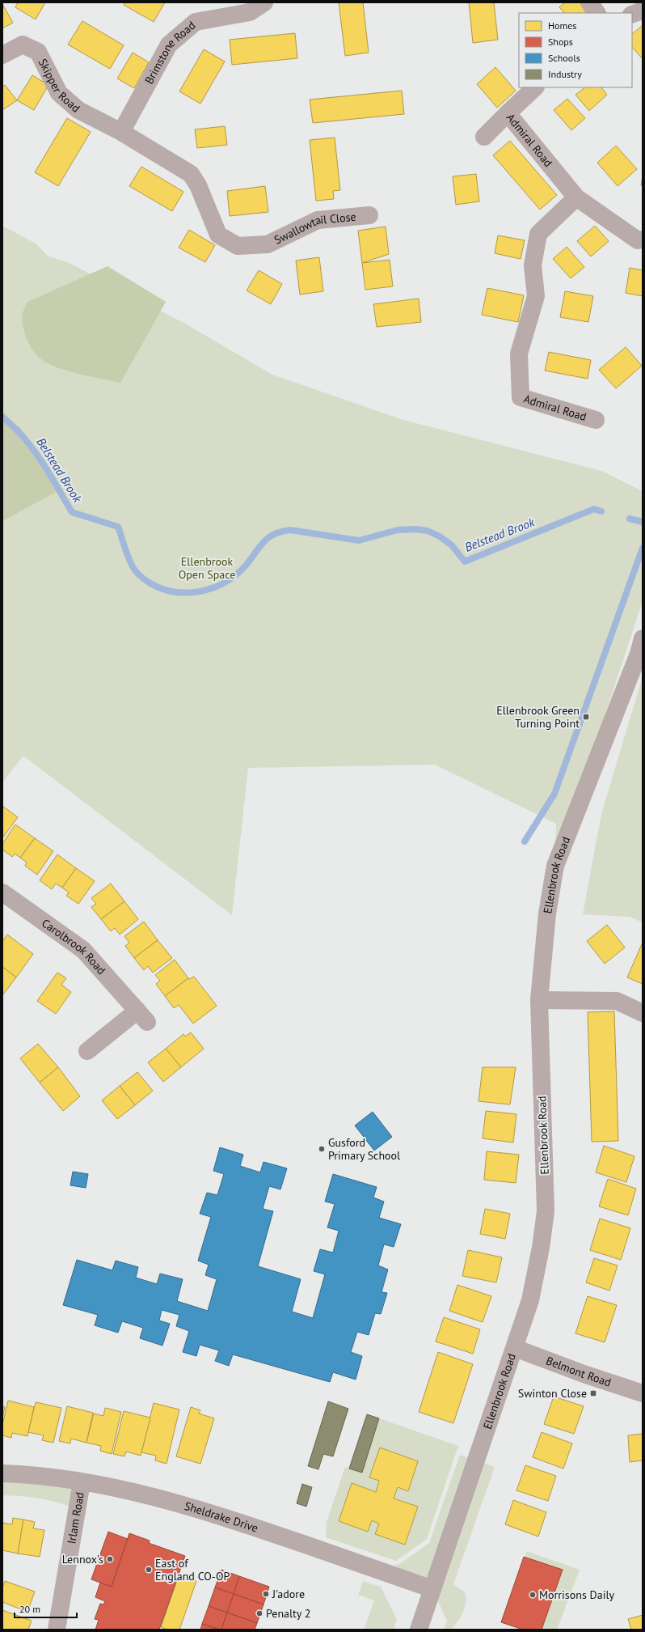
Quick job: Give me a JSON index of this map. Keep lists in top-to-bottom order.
{
  "streets": {
    "street": [
      "Brimstone Road",
      "Skipper Road",
      "Admiral Road",
      "Swallowtail Close",
      "Ellenbrook Road",
      "Carolbrook Road",
      "Belmont Road",
      "Sheldrake Drive",
      "Irlam Road"
    ]
  },
  "crossings": [
    ["Brimstone Road", "Skipper Road"],
    ["Brimstone Road", "Swallowtail Close"],
    ["Skipper Road", "Swallowtail Close"],
    ["Ellenbrook Road", "Belmont Road"],
    ["Ellenbrook Road", "Sheldrake Drive"],
    ["Sheldrake Drive", "Irlam Road"]
  ],
  "water": ["Belstead Brook"],
  "parks": ["Ellenbrook Open Space"],
  "places": {
    "transit": ["Ellenbrook Green Turning Point", "Swinton Close"],
    "other": [
      "Gusford Primary School",
      "Lennox's",
      "East of England CO-OP",
      "J'adore",
      "Morrisons Daily",
      "Penalty 2"
    ]
  },
  "legend": [
    "Homes",
    "Shops",
    "Schools",
    "Industry"
  ],
  "scale_bar": "20 m"
}
